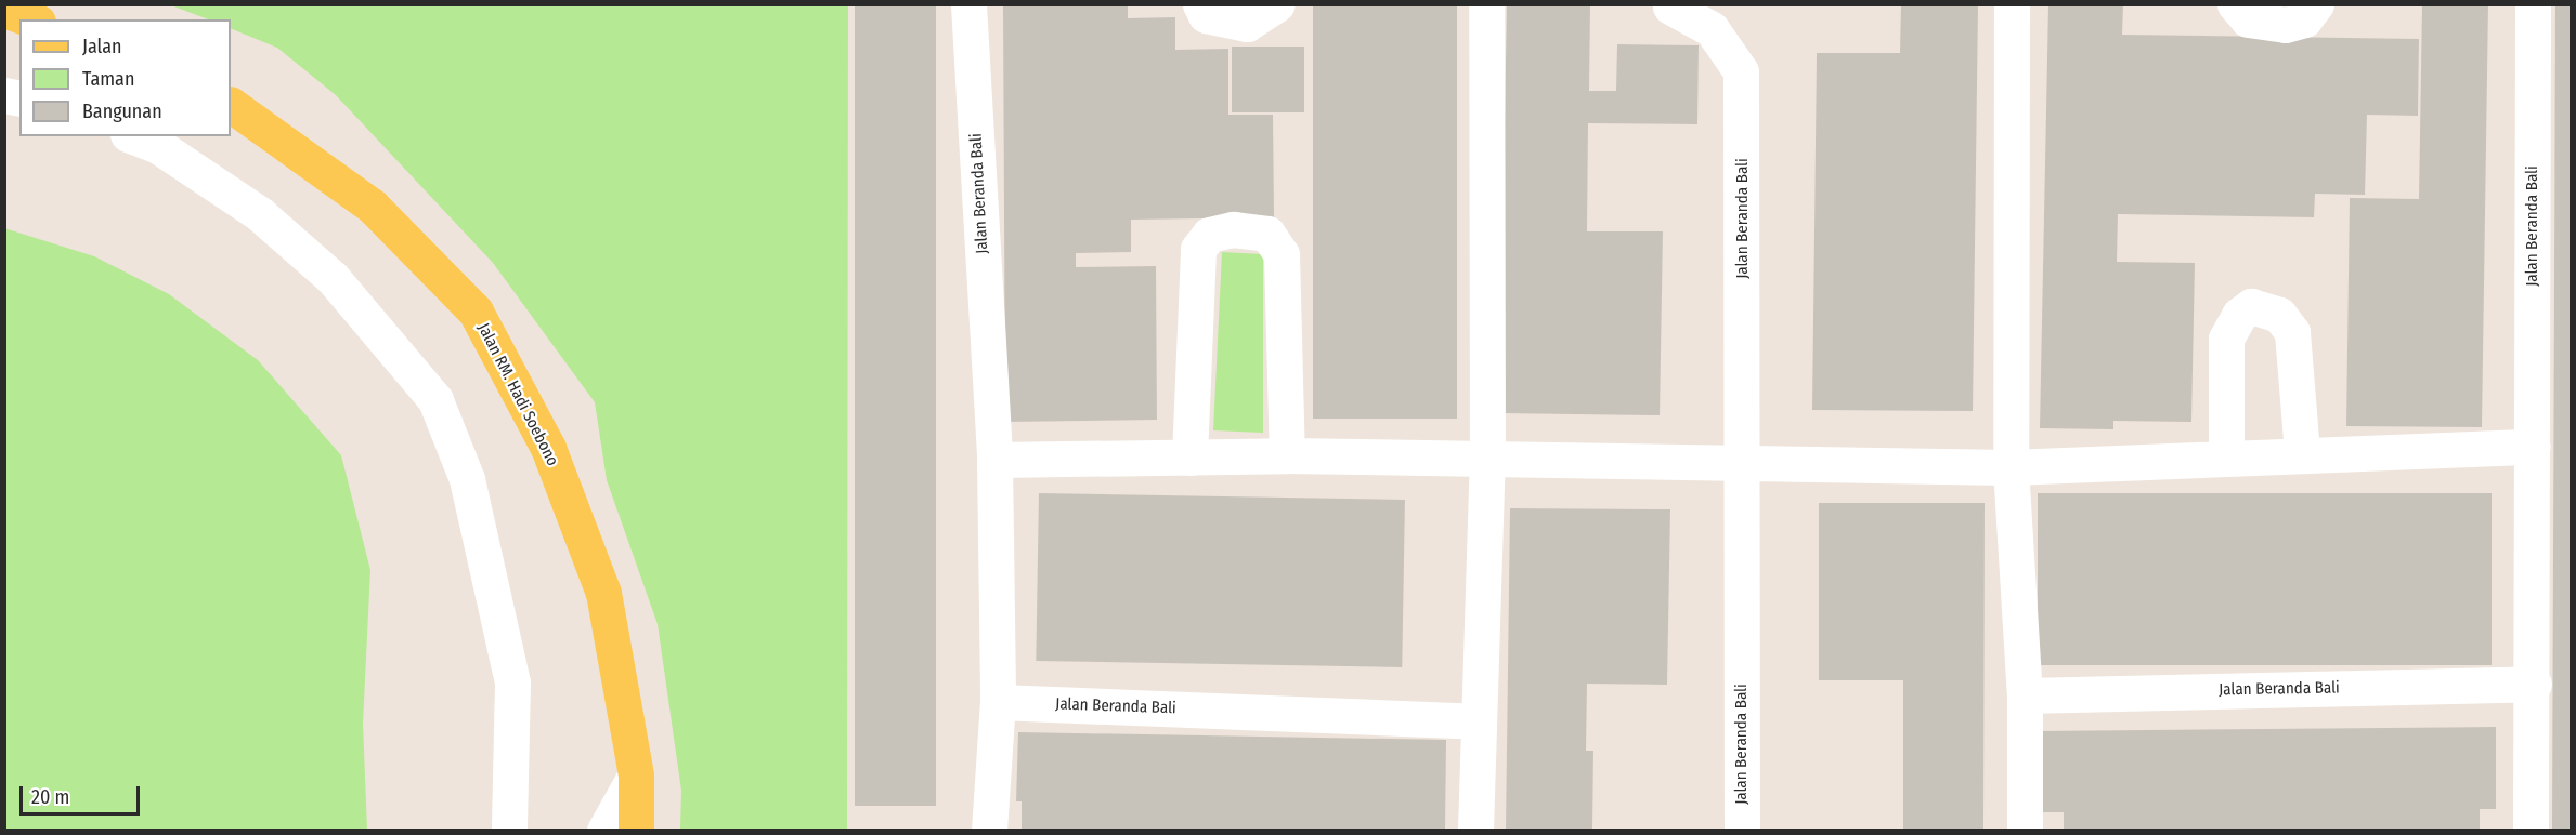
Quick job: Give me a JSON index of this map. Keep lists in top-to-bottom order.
{
  "streets": {
    "main road": ["Jalan RM. Hadi Soebono"],
    "street": ["Jalan Beranda Bali"]
  },
  "legend": ["Jalan", "Taman", "Bangunan"],
  "scale_bar": "20 m"
}
